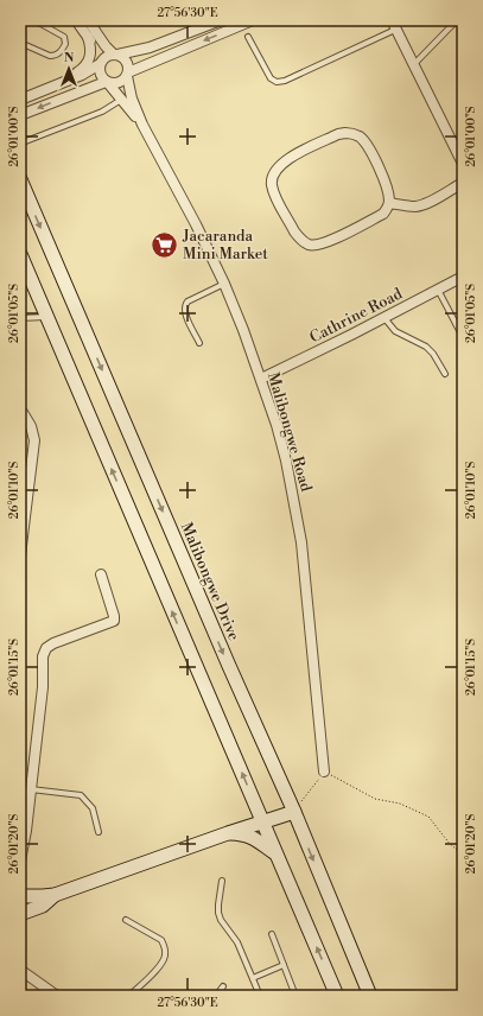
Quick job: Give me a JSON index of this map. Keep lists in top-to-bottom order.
{
  "streets": {
    "main road": ["Malibongwe Drive"],
    "street": ["Cathrine Road", "Malibongwe Road"]
  },
  "crossings": [
    ["Cathrine Road", "Malibongwe Road"]
  ],
  "places": {
    "supermarket": ["Jacaranda Mini Market"]
  },
  "north": "top",
  "coordinates": [
    "27°56'30\"E",
    "26°01'00\"S",
    "26°01'05\"S",
    "26°01'10\"S",
    "26°01'15\"S",
    "26°01'20\"S"
  ]
}
